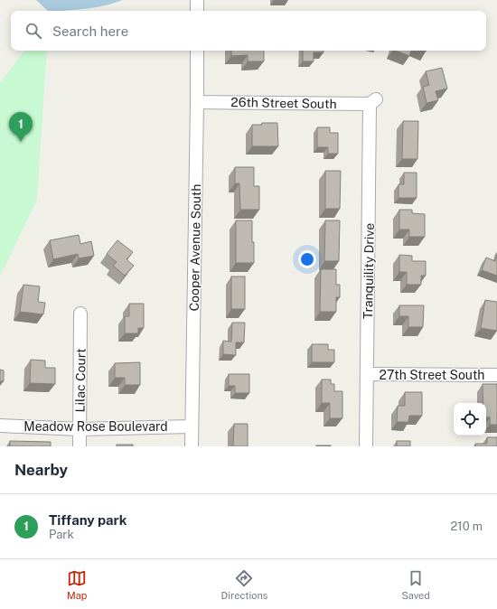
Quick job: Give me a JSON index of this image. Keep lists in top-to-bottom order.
{
  "streets": {
    "street": [
      "26th Street South",
      "Cooper Avenue South",
      "Tranquility Drive",
      "27th Street South",
      "Lilac Court",
      "Meadow Rose Boulevard"
    ]
  },
  "crossings": [
    ["26th Street South", "Cooper Avenue South"],
    ["26th Street South", "Tranquility Drive"],
    ["Cooper Avenue South", "Meadow Rose Boulevard"],
    ["Tranquility Drive", "27th Street South"],
    ["Lilac Court", "Meadow Rose Boulevard"]
  ],
  "page": {
    "search": "Search here",
    "pins": "1",
    "heading": "Nearby",
    "list": [
      {
        "mark": "1",
        "name": "Tiffany park",
        "note": "Park",
        "value": "210 m"
      }
    ],
    "nav": ["Map", "Directions", "Saved"]
  }
}
